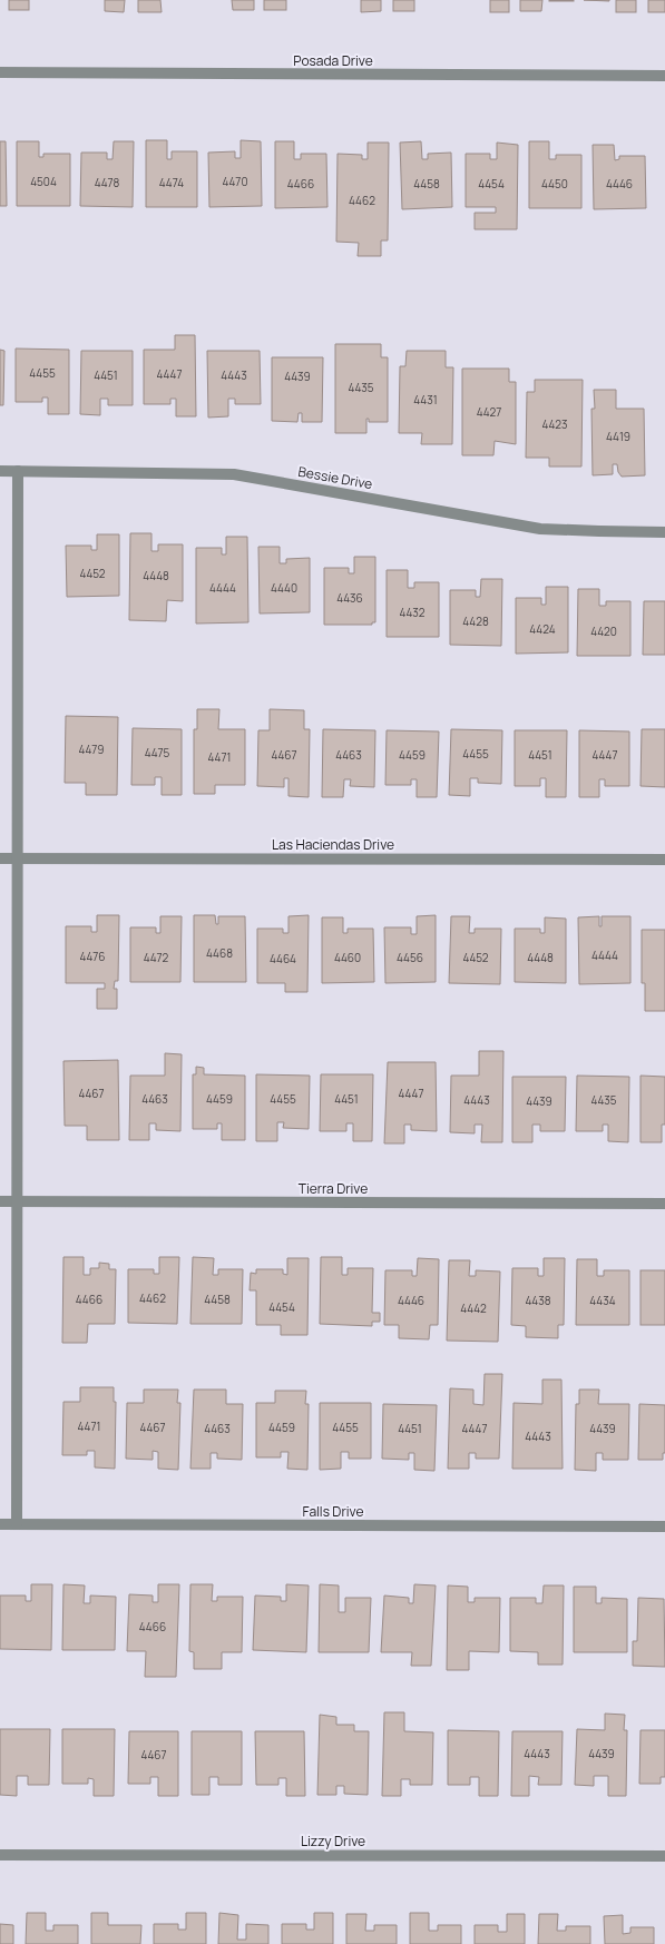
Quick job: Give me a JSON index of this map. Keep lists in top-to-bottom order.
{
  "streets": {
    "street": [
      "Posada Drive",
      "Bessie Drive",
      "Las Haciendas Drive",
      "Tierra Drive",
      "Falls Drive",
      "Lizzy Drive"
    ]
  },
  "house_numbers": [
    "4504",
    "4470",
    "4478",
    "4474",
    "4466",
    "4458",
    "4454",
    "4450",
    "4446",
    "4462",
    "4455",
    "4447",
    "4451",
    "4443",
    "4439",
    "4435",
    "4431",
    "4427",
    "4423",
    "4419",
    "4452",
    "4448",
    "4444",
    "4440",
    "4436",
    "4432",
    "4428",
    "4424",
    "4420",
    "4479",
    "4475",
    "4455",
    "4467",
    "4463",
    "4459",
    "4451",
    "4447",
    "4471",
    "4468",
    "4444",
    "4476",
    "4472",
    "4460",
    "4456",
    "4452",
    "4448",
    "4464",
    "4467",
    "4447",
    "4463",
    "4459",
    "4455",
    "4451",
    "4443",
    "4435",
    "4439",
    "4462",
    "4466",
    "4458",
    "4446",
    "4438",
    "4434",
    "4454",
    "4442",
    "4471",
    "4467",
    "4459",
    "4455",
    "4463",
    "4451",
    "4447",
    "4439",
    "4443",
    "4466",
    "4443",
    "4439",
    "4467"
  ]
}
